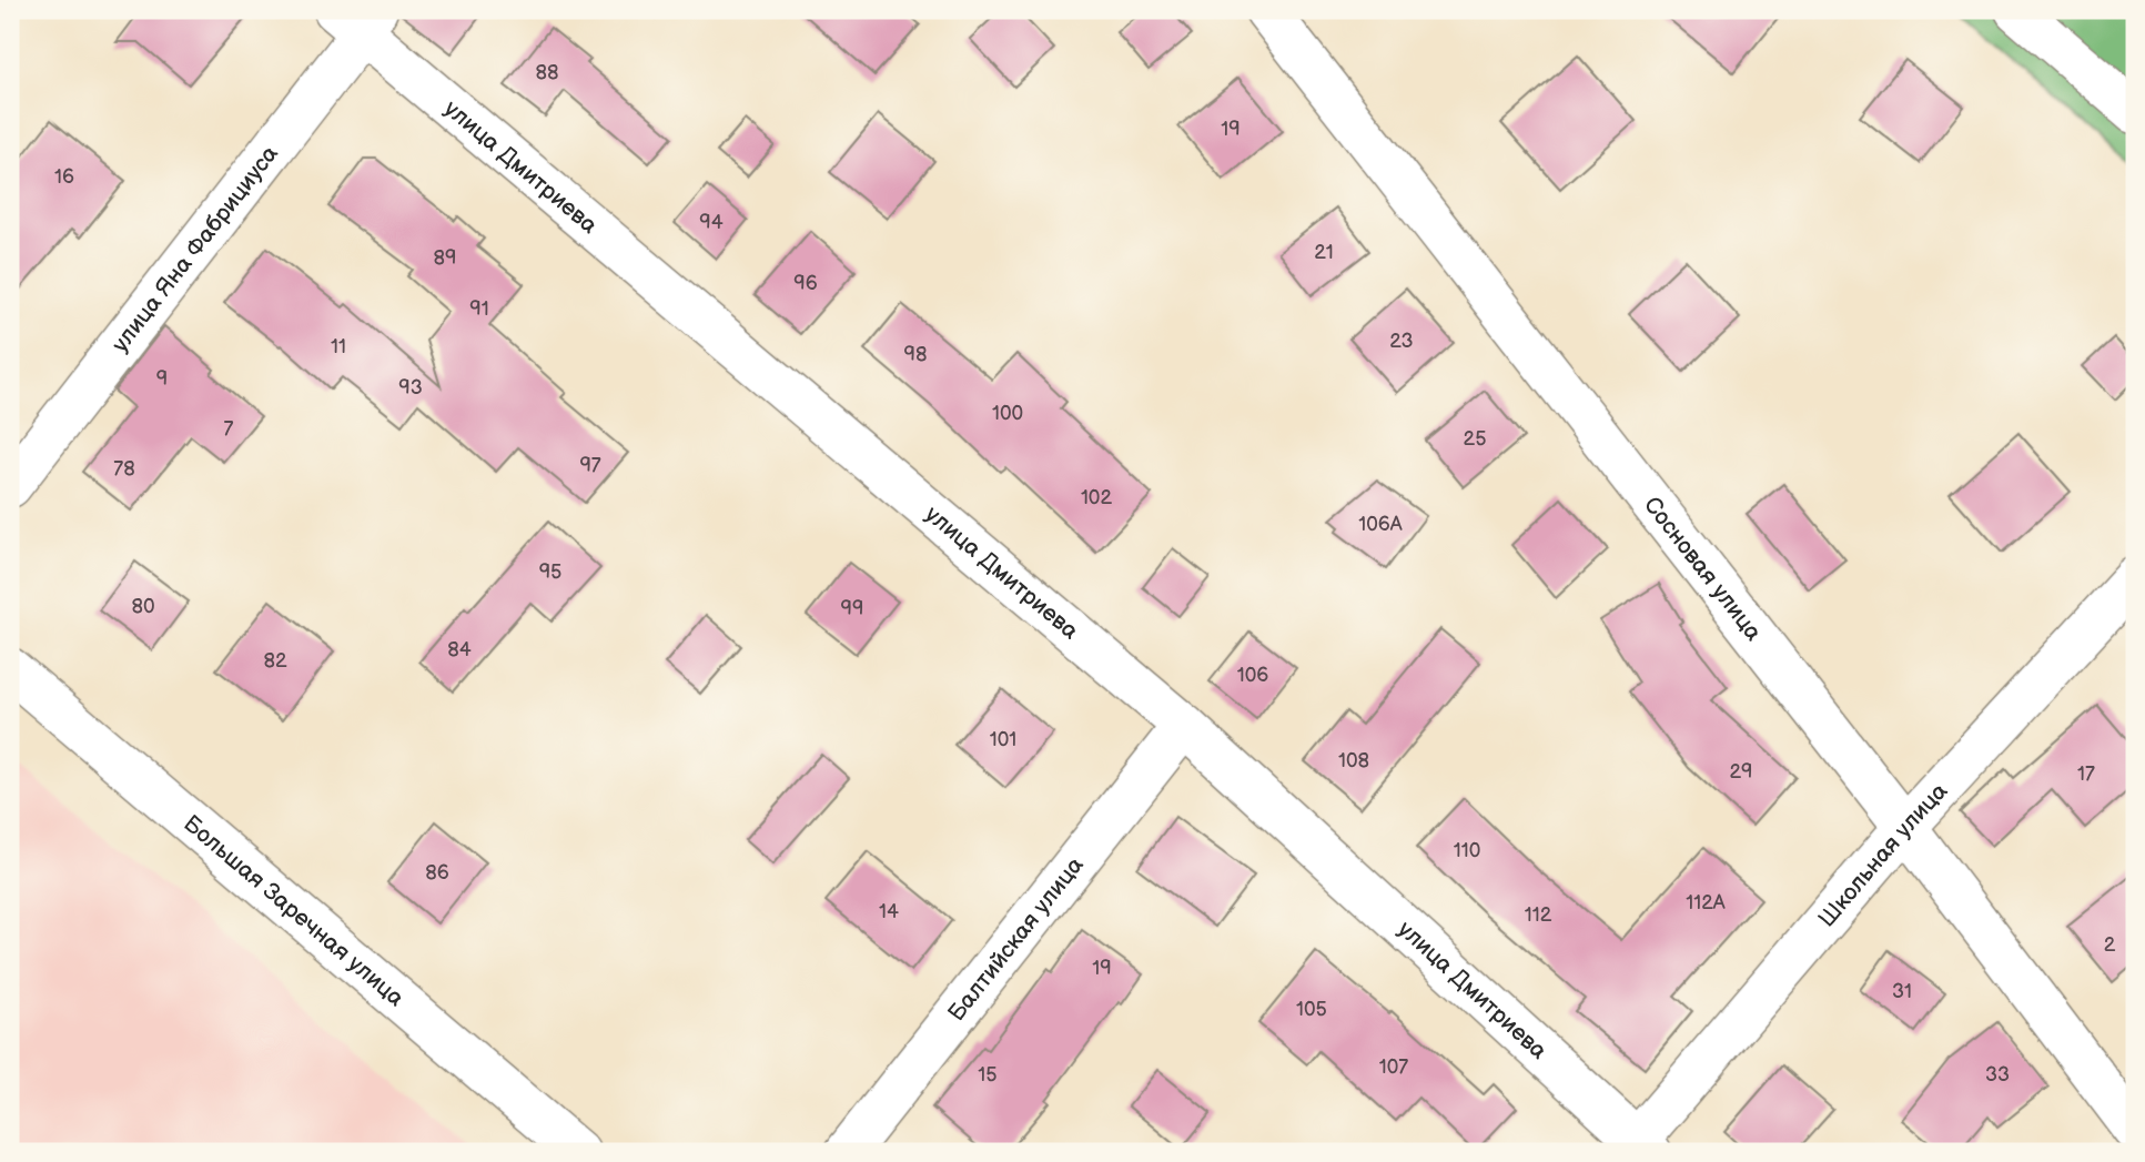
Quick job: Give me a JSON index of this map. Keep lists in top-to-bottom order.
{
  "streets": {
    "street": [
      "улица Дмитриева",
      "улица Яна Фабрициуса",
      "Сосновая улица",
      "Школьная улица",
      "Большая Заречная улица",
      "Балтийская улица"
    ]
  },
  "crossings": [
    ["улица Дмитриева", "улица Яна Фабрициуса"],
    ["улица Дмитриева", "Школьная улица"],
    ["улица Дмитриева", "Балтийская улица"],
    ["Сосновая улица", "Школьная улица"]
  ],
  "house_numbers": [
    "88",
    "19",
    "16",
    "94",
    "21",
    "89",
    "96",
    "91",
    "23",
    "11",
    "98",
    "9",
    "93",
    "100",
    "7",
    "25",
    "97",
    "78",
    "102",
    "106А",
    "95",
    "80",
    "99",
    "84",
    "82",
    "106",
    "101",
    "108",
    "29",
    "17",
    "110",
    "86",
    "112А",
    "14",
    "112",
    "2",
    "19",
    "31",
    "105",
    "107",
    "15",
    "33"
  ]
}
